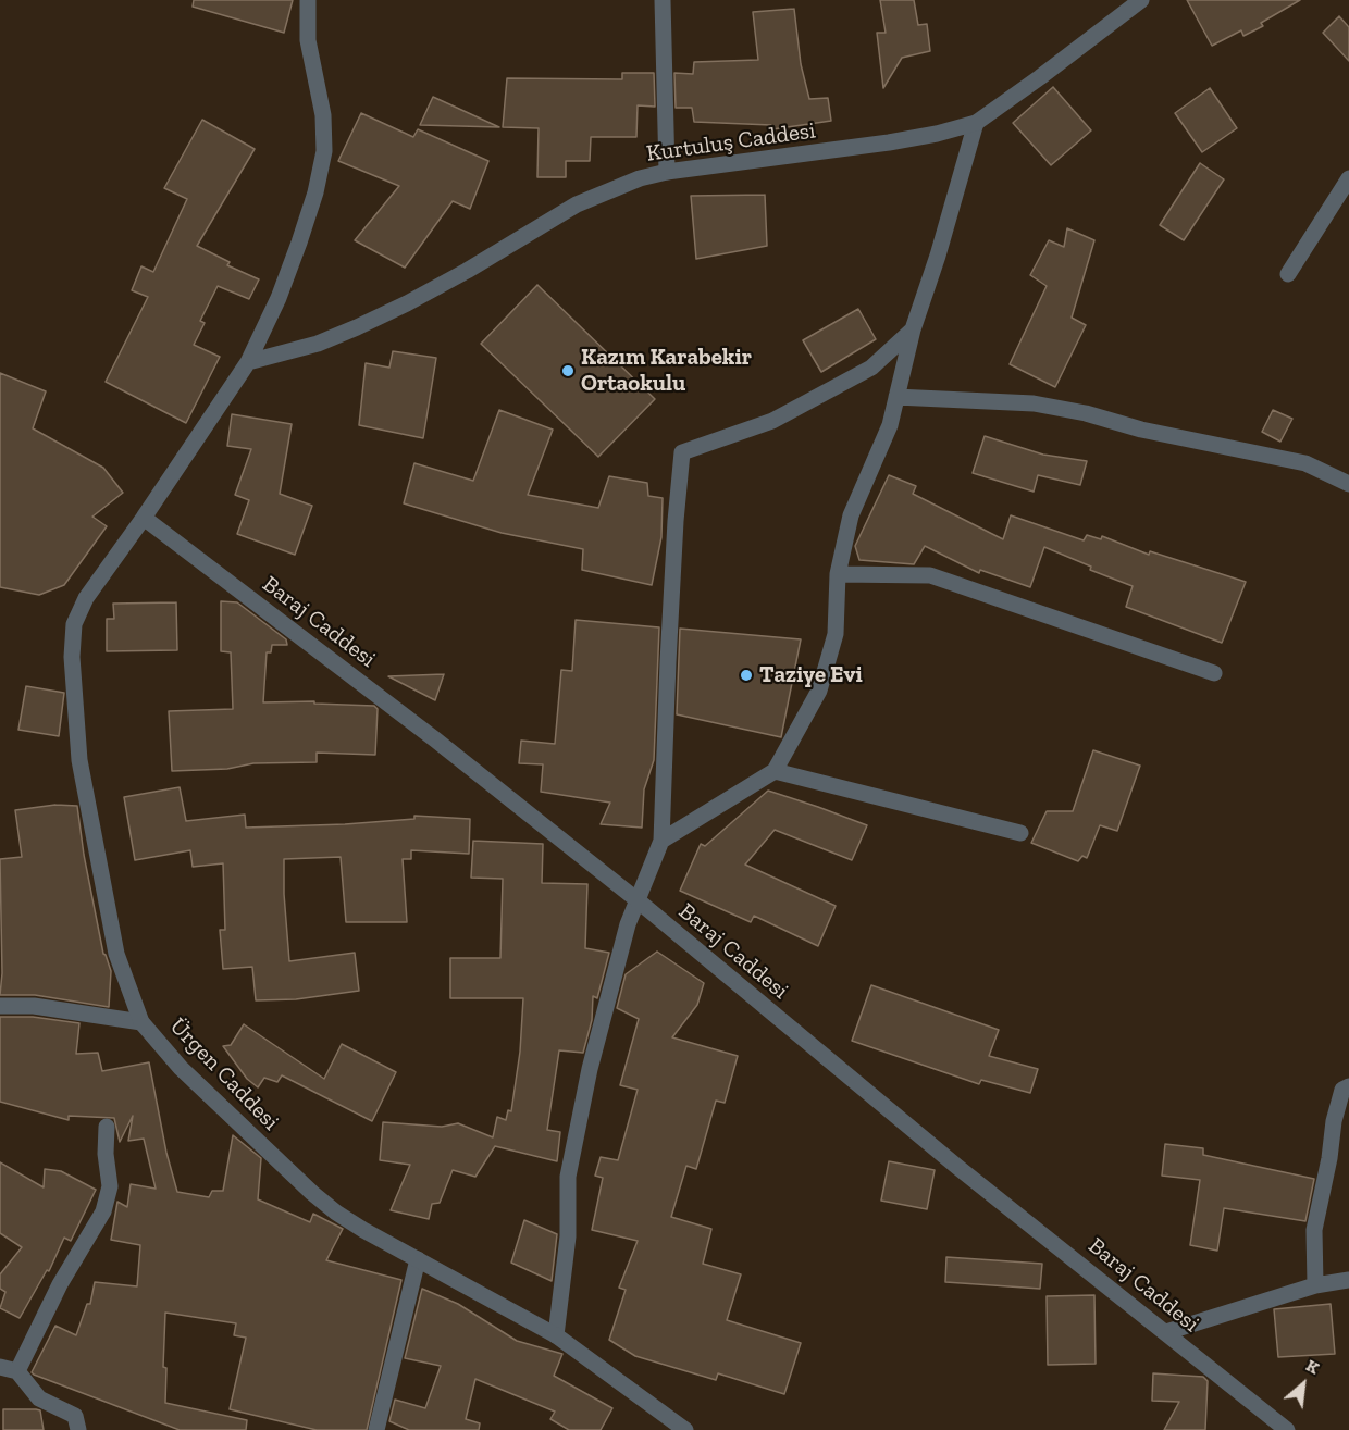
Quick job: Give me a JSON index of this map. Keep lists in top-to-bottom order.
{
  "streets": {
    "street": ["Kurtuluş Caddesi", "Baraj Caddesi", "Ürgen Caddesi"]
  },
  "crossings": [
    ["Kurtuluş Caddesi", "Ürgen Caddesi"],
    ["Baraj Caddesi", "Ürgen Caddesi"]
  ],
  "places": ["Kazım Karabekir Ortaokulu", "Taziye Evi"],
  "north": "top right"
}
